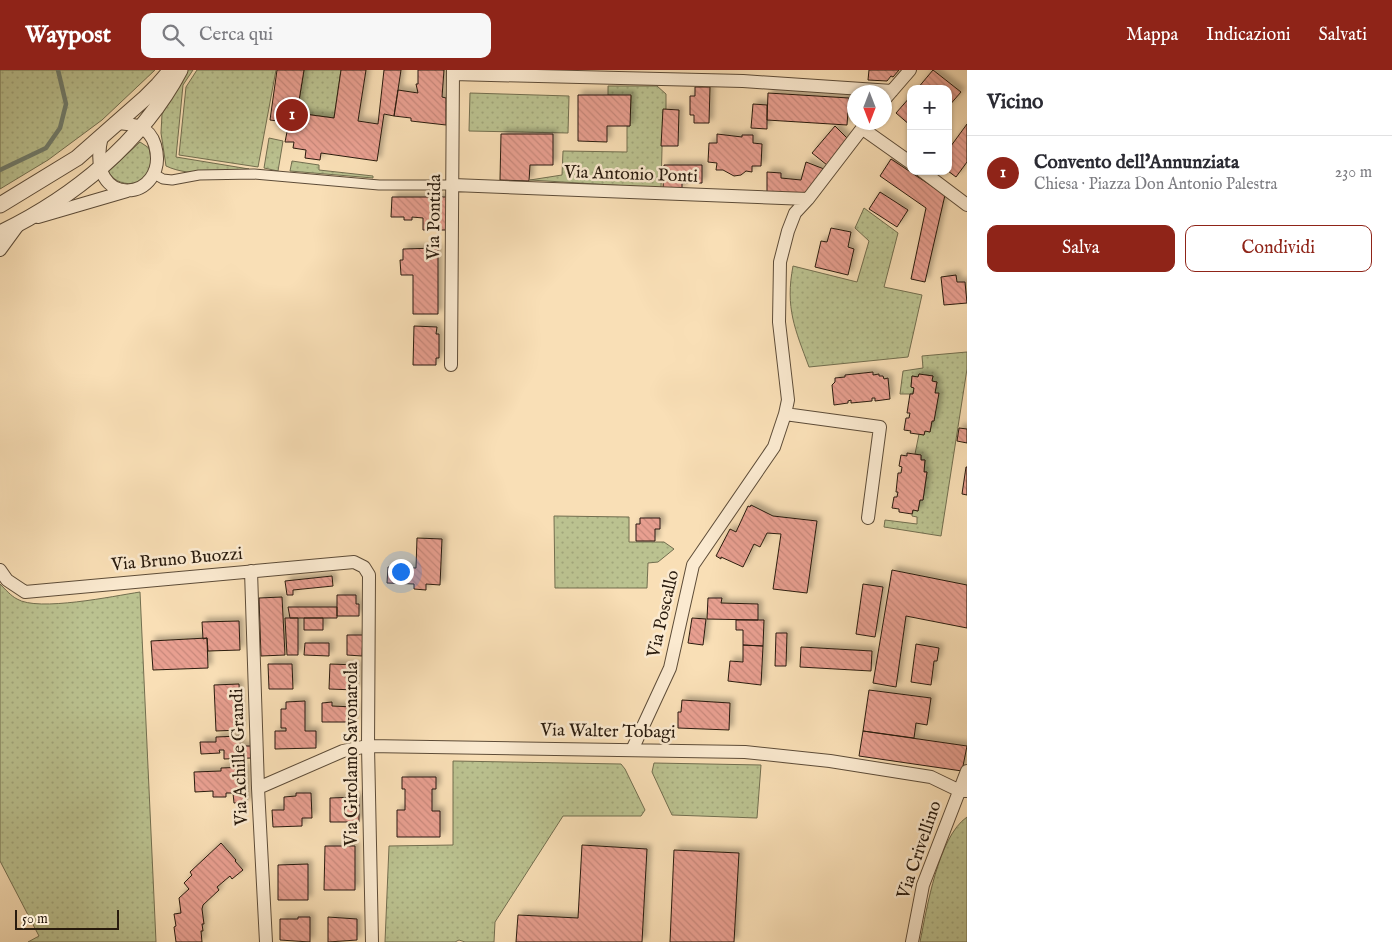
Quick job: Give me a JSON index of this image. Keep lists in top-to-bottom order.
{
  "streets": {
    "street": [
      "Via Antonio Ponti",
      "Via Pontida",
      "Via Bruno Buozzi",
      "Via Poscallo",
      "Via Walter Tobagi",
      "Via Girolamo Savonarola",
      "Via Achille Grandi",
      "Via Crivellino"
    ]
  },
  "crossings": [
    ["Via Antonio Ponti", "Via Pontida"],
    ["Via Antonio Ponti", "Via Poscallo"],
    ["Via Bruno Buozzi", "Via Girolamo Savonarola"],
    ["Via Bruno Buozzi", "Via Achille Grandi"],
    ["Via Poscallo", "Via Walter Tobagi"],
    ["Via Walter Tobagi", "Via Girolamo Savonarola"],
    ["Via Walter Tobagi", "Via Achille Grandi"],
    ["Via Walter Tobagi", "Via Crivellino"]
  ],
  "scale_bar": "50 m",
  "north": "bottom",
  "page": {
    "header": "Waypost",
    "search": "Cerca qui",
    "nav": ["Mappa", "Indicazioni", "Salvati"],
    "heading": "Vicino",
    "map_buttons": ["+", "−"],
    "pins": "1",
    "list": [
      {
        "mark": "1",
        "name": "Convento dell'Annunziata",
        "note": "Chiesa · Piazza Don Antonio Palestra",
        "value": "230 m"
      }
    ],
    "buttons": ["Salva", "Condividi"],
    "scale": "50 m"
  }
}
